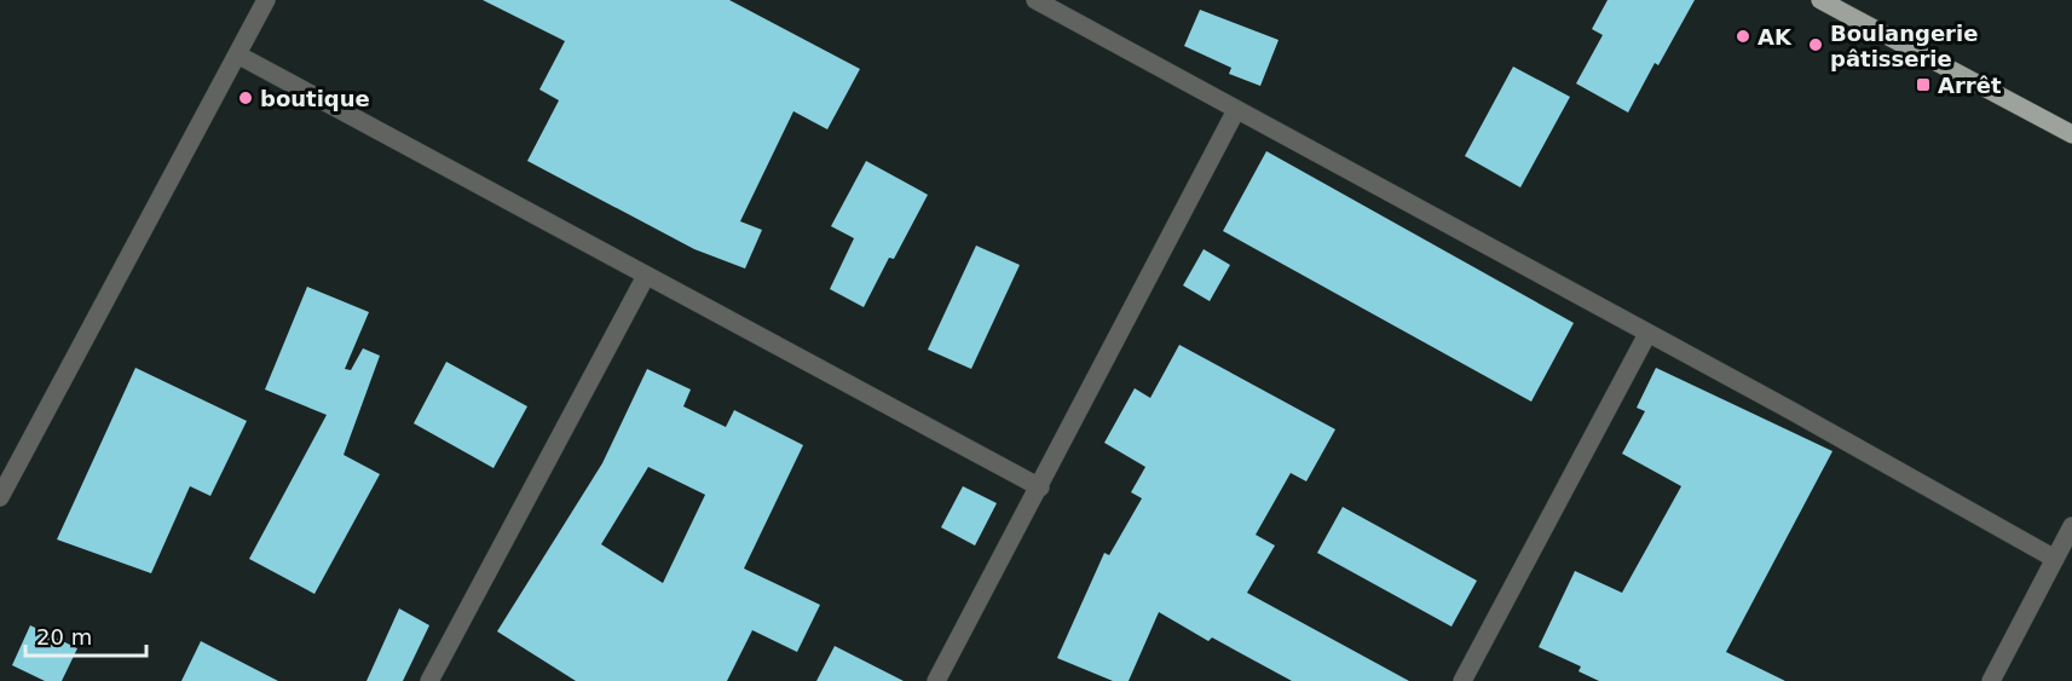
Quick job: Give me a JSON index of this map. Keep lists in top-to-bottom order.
{
  "places": {
    "other": ["AK", "Boulangerie pâtisserie", "boutique"],
    "transit": ["Arrêt"]
  },
  "scale_bar": "20 m"
}
